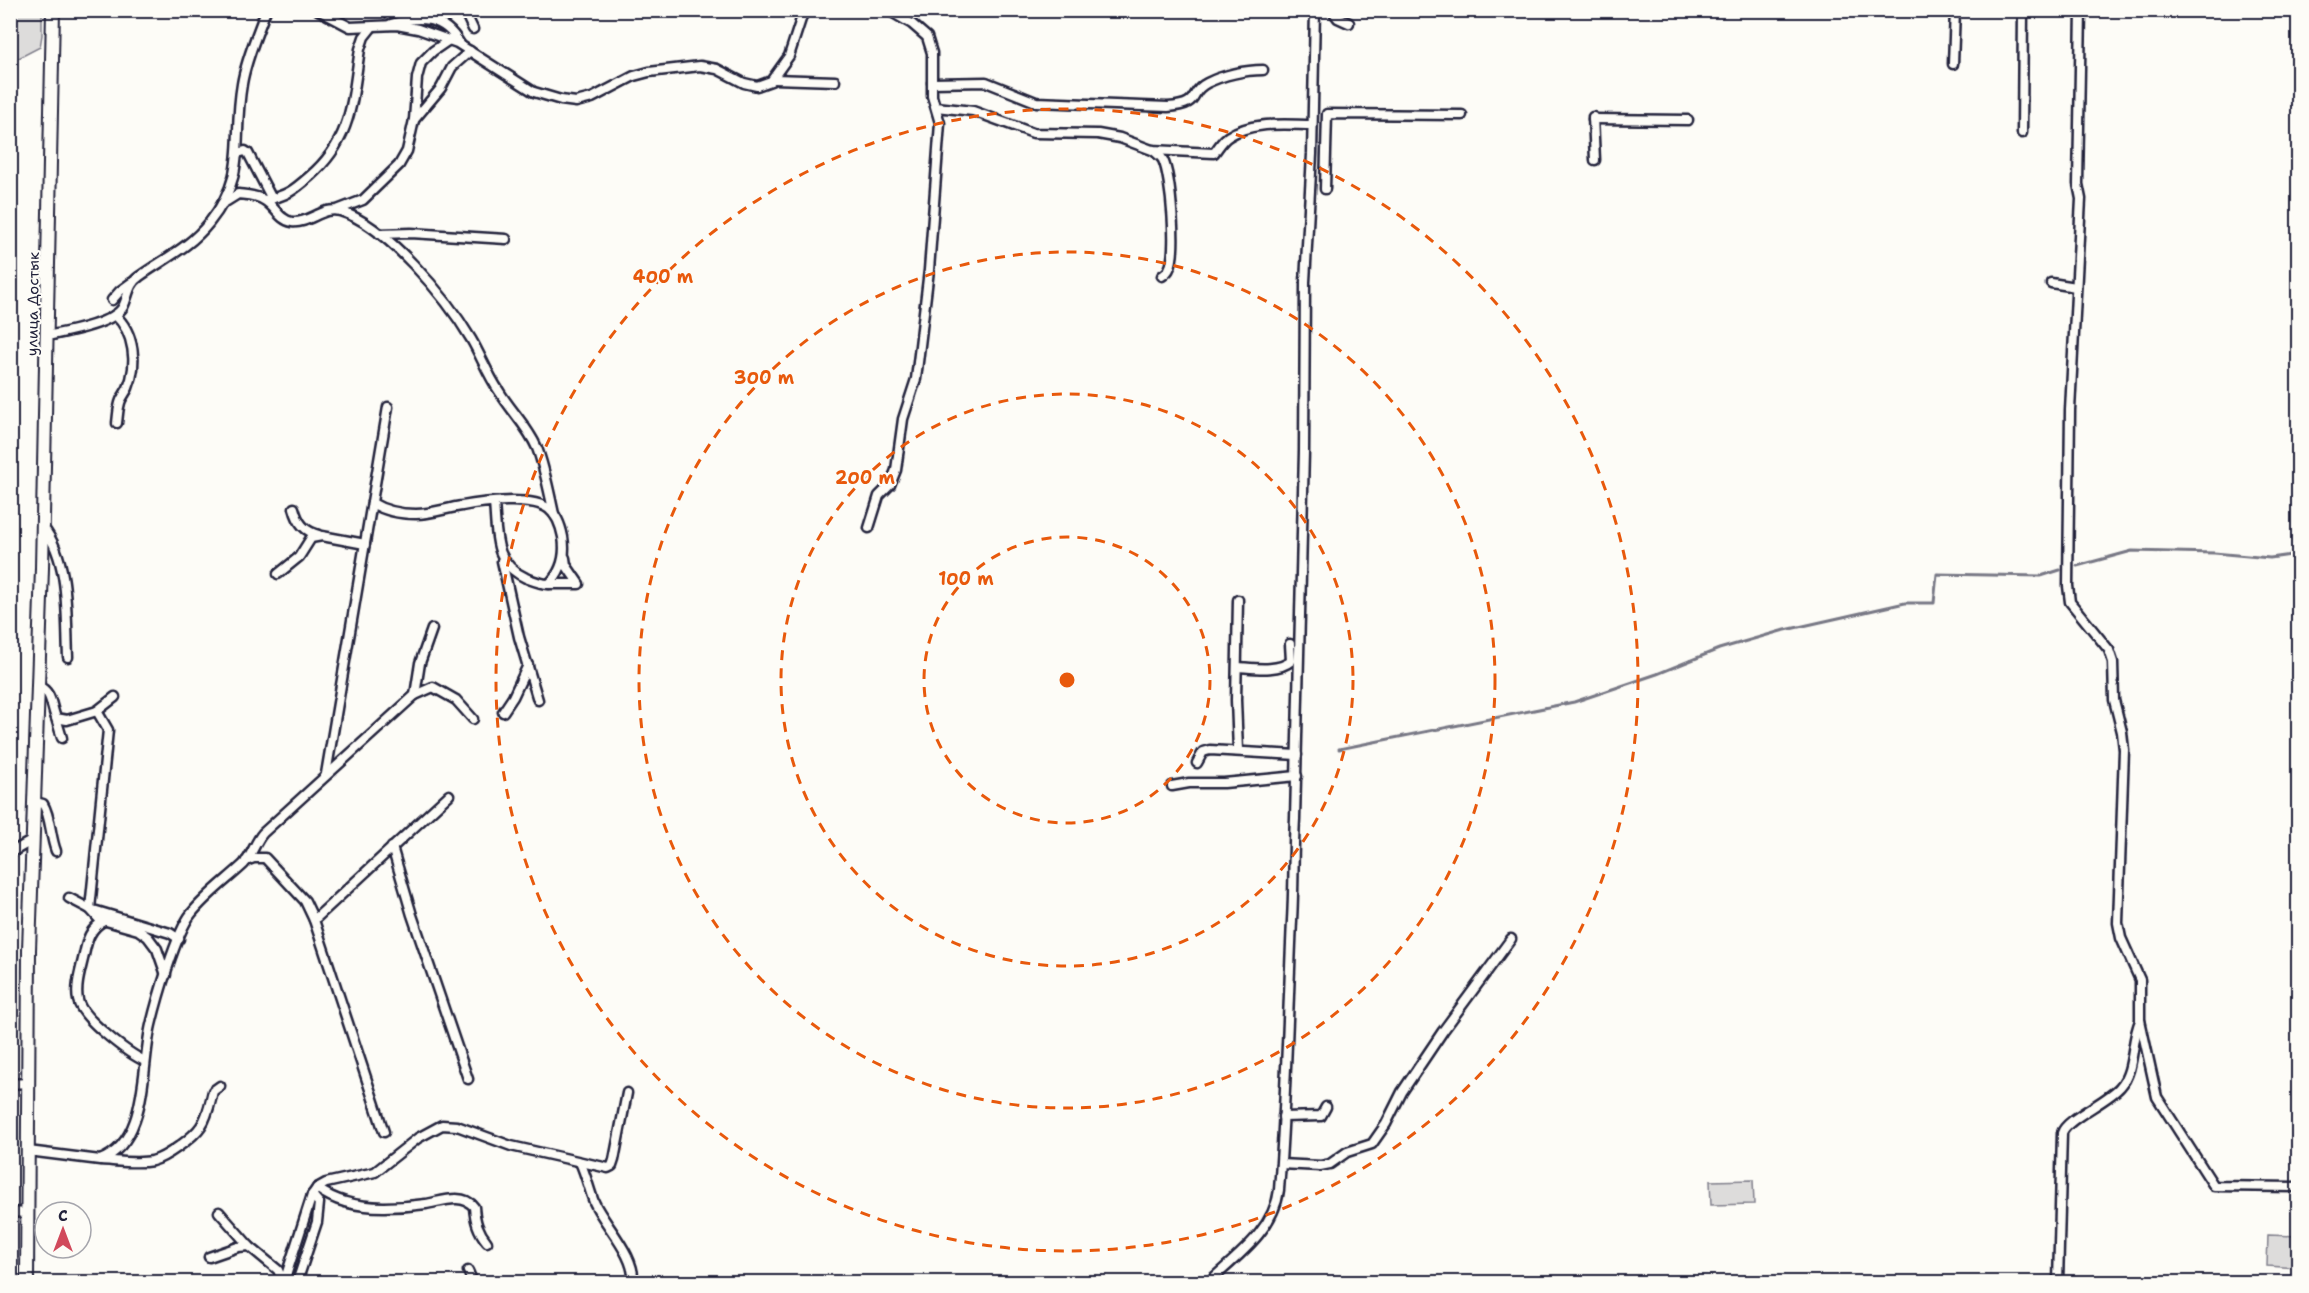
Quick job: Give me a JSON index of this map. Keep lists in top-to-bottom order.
{
  "streets": {
    "main road": ["улица Достык"]
  },
  "north": "top",
  "rings": [
    "400 m",
    "300 m",
    "200 m",
    "100 m"
  ]
}
